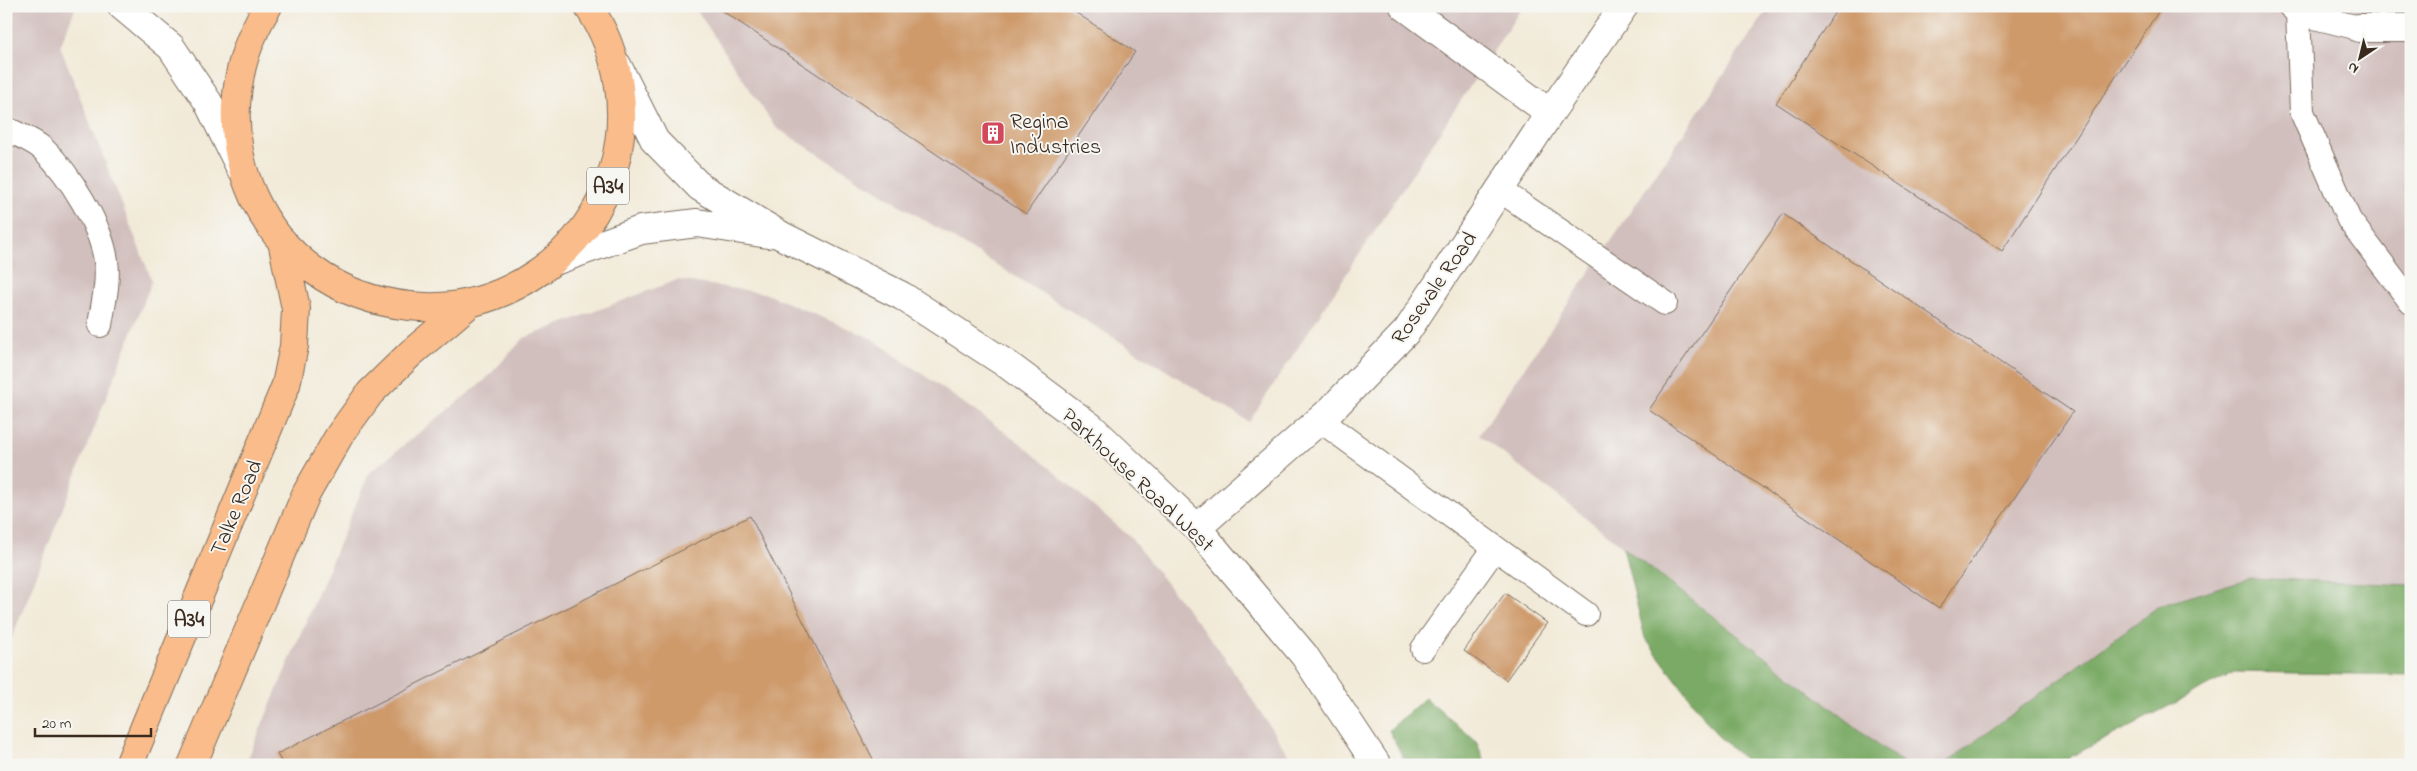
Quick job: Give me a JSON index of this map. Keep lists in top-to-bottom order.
{
  "streets": {
    "highway": ["A34", "Talke Road"],
    "street": ["Rosevale Road", "Parkhouse Road West"]
  },
  "crossings": [
    ["A34", "Parkhouse Road West"],
    ["A34", "Talke Road"],
    ["Rosevale Road", "Parkhouse Road West"]
  ],
  "places": {
    "building": ["Regina Industries"]
  },
  "scale_bar": "20 m",
  "north": "bottom left"
}
